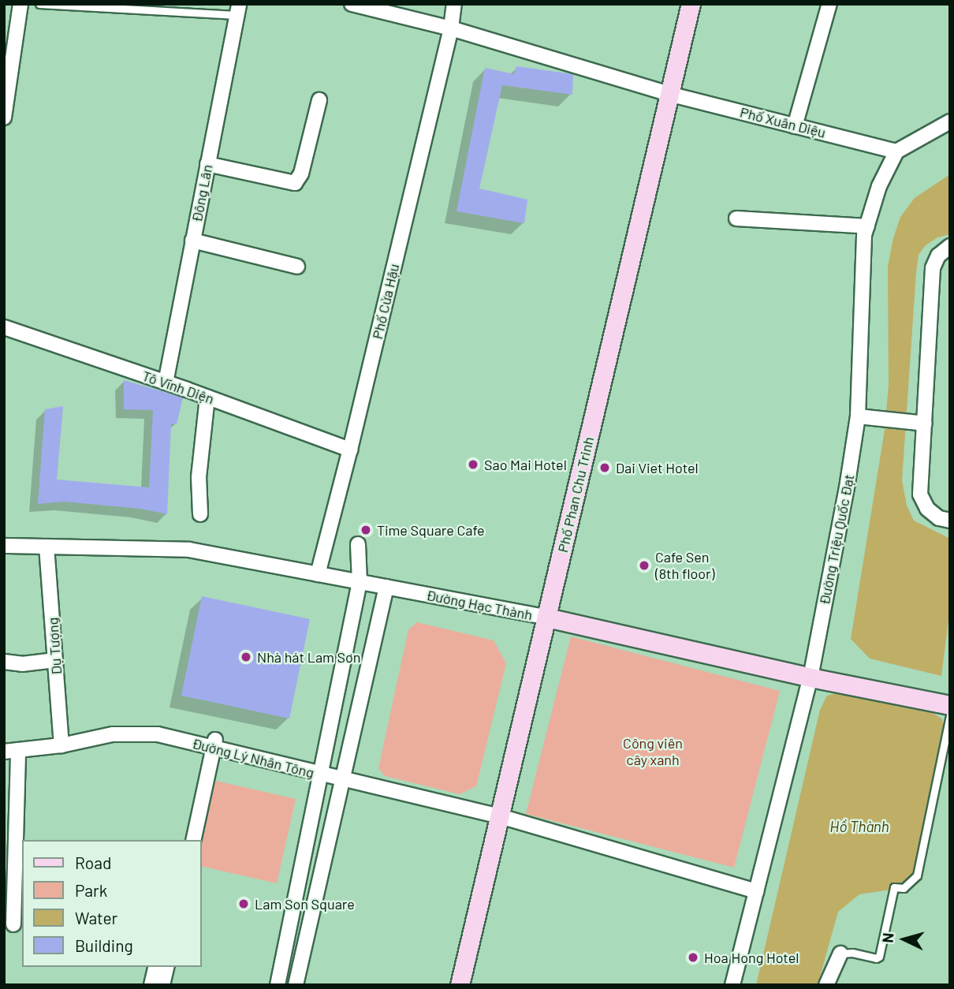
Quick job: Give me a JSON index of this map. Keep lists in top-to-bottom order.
{
  "streets": {
    "street": [
      "Phố Xuân Diệu",
      "Đông Lân",
      "Phố Cửa Hậu",
      "Tô Vĩnh Diện",
      "Phố Phan Chu Trinh",
      "Đường Triệu Quốc Đạt",
      "Đường Hạc Thành",
      "Dụ Tượng",
      "Đường Lý Nhân Tông"
    ]
  },
  "crossings": [
    ["Phố Xuân Diệu", "Phố Phan Chu Trinh"],
    ["Phố Xuân Diệu", "Đường Triệu Quốc Đạt"],
    ["Đông Lân", "Tô Vĩnh Diện"],
    ["Phố Cửa Hậu", "Tô Vĩnh Diện"],
    ["Phố Cửa Hậu", "Đường Hạc Thành"],
    ["Phố Phan Chu Trinh", "Đường Hạc Thành"],
    ["Phố Phan Chu Trinh", "Đường Lý Nhân Tông"],
    ["Đường Triệu Quốc Đạt", "Đường Hạc Thành"],
    ["Đường Triệu Quốc Đạt", "Đường Lý Nhân Tông"],
    ["Đường Hạc Thành", "Dụ Tượng"],
    ["Dụ Tượng", "Đường Lý Nhân Tông"]
  ],
  "water": ["Hồ Thành"],
  "parks": ["Công viên cây xanh"],
  "places": [
    "Sao Mai Hotel",
    "Dai Viet Hotel",
    "Time Square Cafe",
    "Cafe Sen (8th floor)",
    "Nhà hát Lam Sơn",
    "Lam Son Square",
    "Hoa Hong Hotel"
  ],
  "legend": [
    "Road",
    "Park",
    "Water",
    "Building"
  ],
  "north": "left"
}
